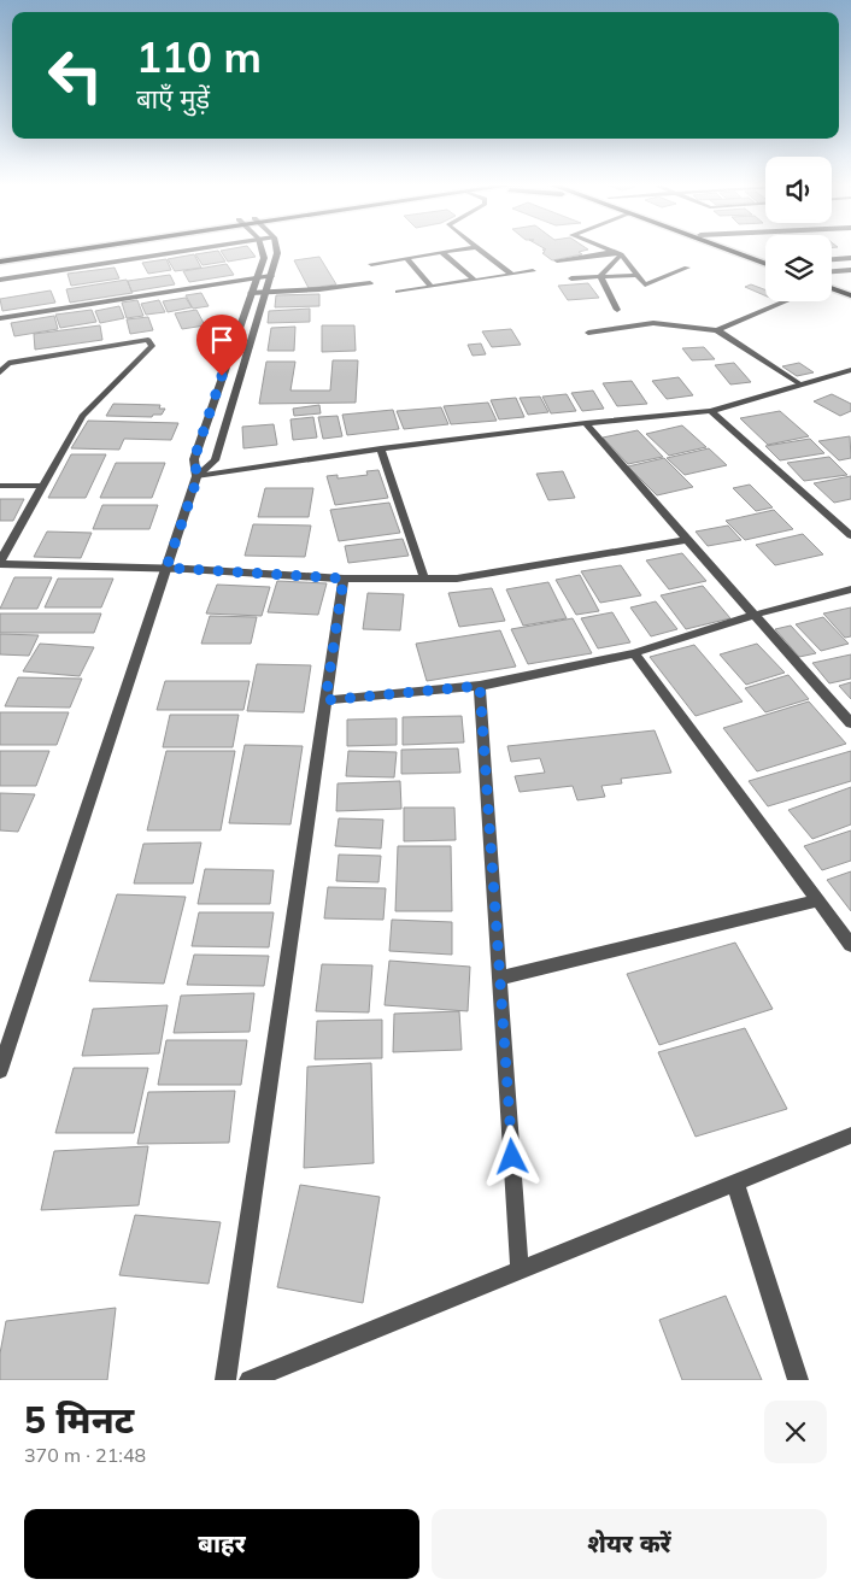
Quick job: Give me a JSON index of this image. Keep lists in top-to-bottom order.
{
  "page": {
    "turn": ["110 m", "बाएँ मुड़ें"],
    "heading": ["5 मिनट", "370 m · 21:48"],
    "buttons": ["बाहर", "शेयर करें"]
  }
}
